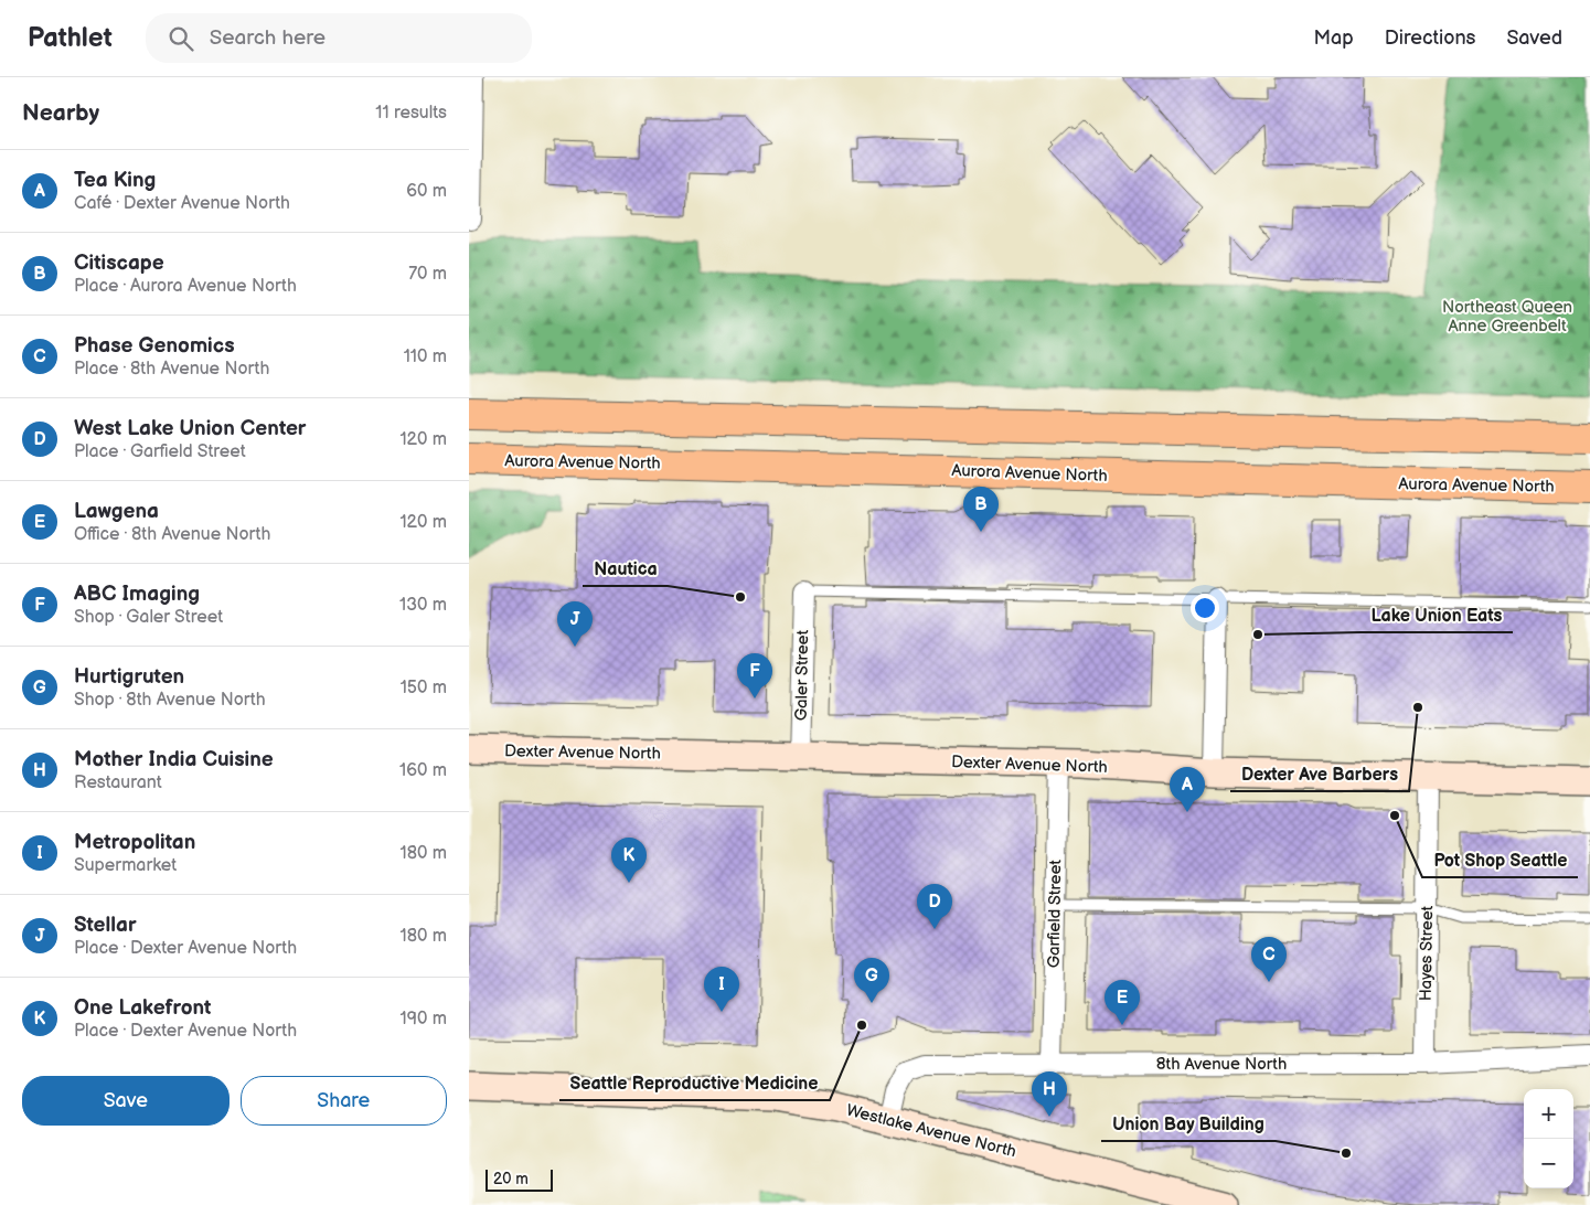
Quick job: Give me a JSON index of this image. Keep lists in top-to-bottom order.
{
  "streets": {
    "highway": ["Aurora Avenue North"],
    "main road": ["Dexter Avenue North", "Westlake Avenue North"],
    "street": [
      "Galer Street",
      "Garfield Street",
      "Hayes Street",
      "8th Avenue North"
    ]
  },
  "crossings": [
    ["Galer Street", "Dexter Avenue North"],
    ["Dexter Avenue North", "Garfield Street"],
    ["Dexter Avenue North", "Hayes Street"],
    ["Garfield Street", "8th Avenue North"],
    ["Hayes Street", "8th Avenue North"],
    ["8th Avenue North", "Westlake Avenue North"]
  ],
  "parks": ["Northeast Queen Anne Greenbelt"],
  "places": [
    "Nautica",
    "Lake Union Eats",
    "Dexter Ave Barbers",
    "Pot Shop Seattle",
    "Seattle Reproductive Medicine",
    "Union Bay Building"
  ],
  "scale_bar": "20 m",
  "page": {
    "header": "Pathlet",
    "search": "Search here",
    "nav": ["Map", "Directions", "Saved"],
    "heading": ["Nearby", "11 results"],
    "list": [
      {
        "mark": "A",
        "name": "Tea King",
        "note": "Café · Dexter Avenue North",
        "value": "60 m"
      },
      {
        "mark": "B",
        "name": "Citiscape",
        "note": "Place · Aurora Avenue North",
        "value": "70 m"
      },
      {
        "mark": "C",
        "name": "Phase Genomics",
        "note": "Place · 8th Avenue North",
        "value": "110 m"
      },
      {
        "mark": "D",
        "name": "West Lake Union Center",
        "note": "Place · Garfield Street",
        "value": "120 m"
      },
      {
        "mark": "E",
        "name": "Lawgena",
        "note": "Office · 8th Avenue North",
        "value": "120 m"
      },
      {
        "mark": "F",
        "name": "ABC Imaging",
        "note": "Shop · Galer Street",
        "value": "130 m"
      },
      {
        "mark": "G",
        "name": "Hurtigruten",
        "note": "Shop · 8th Avenue North",
        "value": "150 m"
      },
      {
        "mark": "H",
        "name": "Mother India Cuisine",
        "note": "Restaurant",
        "value": "160 m"
      },
      {
        "mark": "I",
        "name": "Metropolitan",
        "note": "Supermarket",
        "value": "180 m"
      },
      {
        "mark": "J",
        "name": "Stellar",
        "note": "Place · Dexter Avenue North",
        "value": "180 m"
      },
      {
        "mark": "K",
        "name": "One Lakefront",
        "note": "Place · Dexter Avenue North",
        "value": "190 m"
      }
    ],
    "pins": [
      "B",
      "J",
      "F",
      "A",
      "K",
      "D",
      "C",
      "G",
      "I",
      "E",
      "H"
    ],
    "buttons": ["Save", "Share"],
    "map_buttons": ["+", "−"],
    "scale": "20 m"
  }
}
